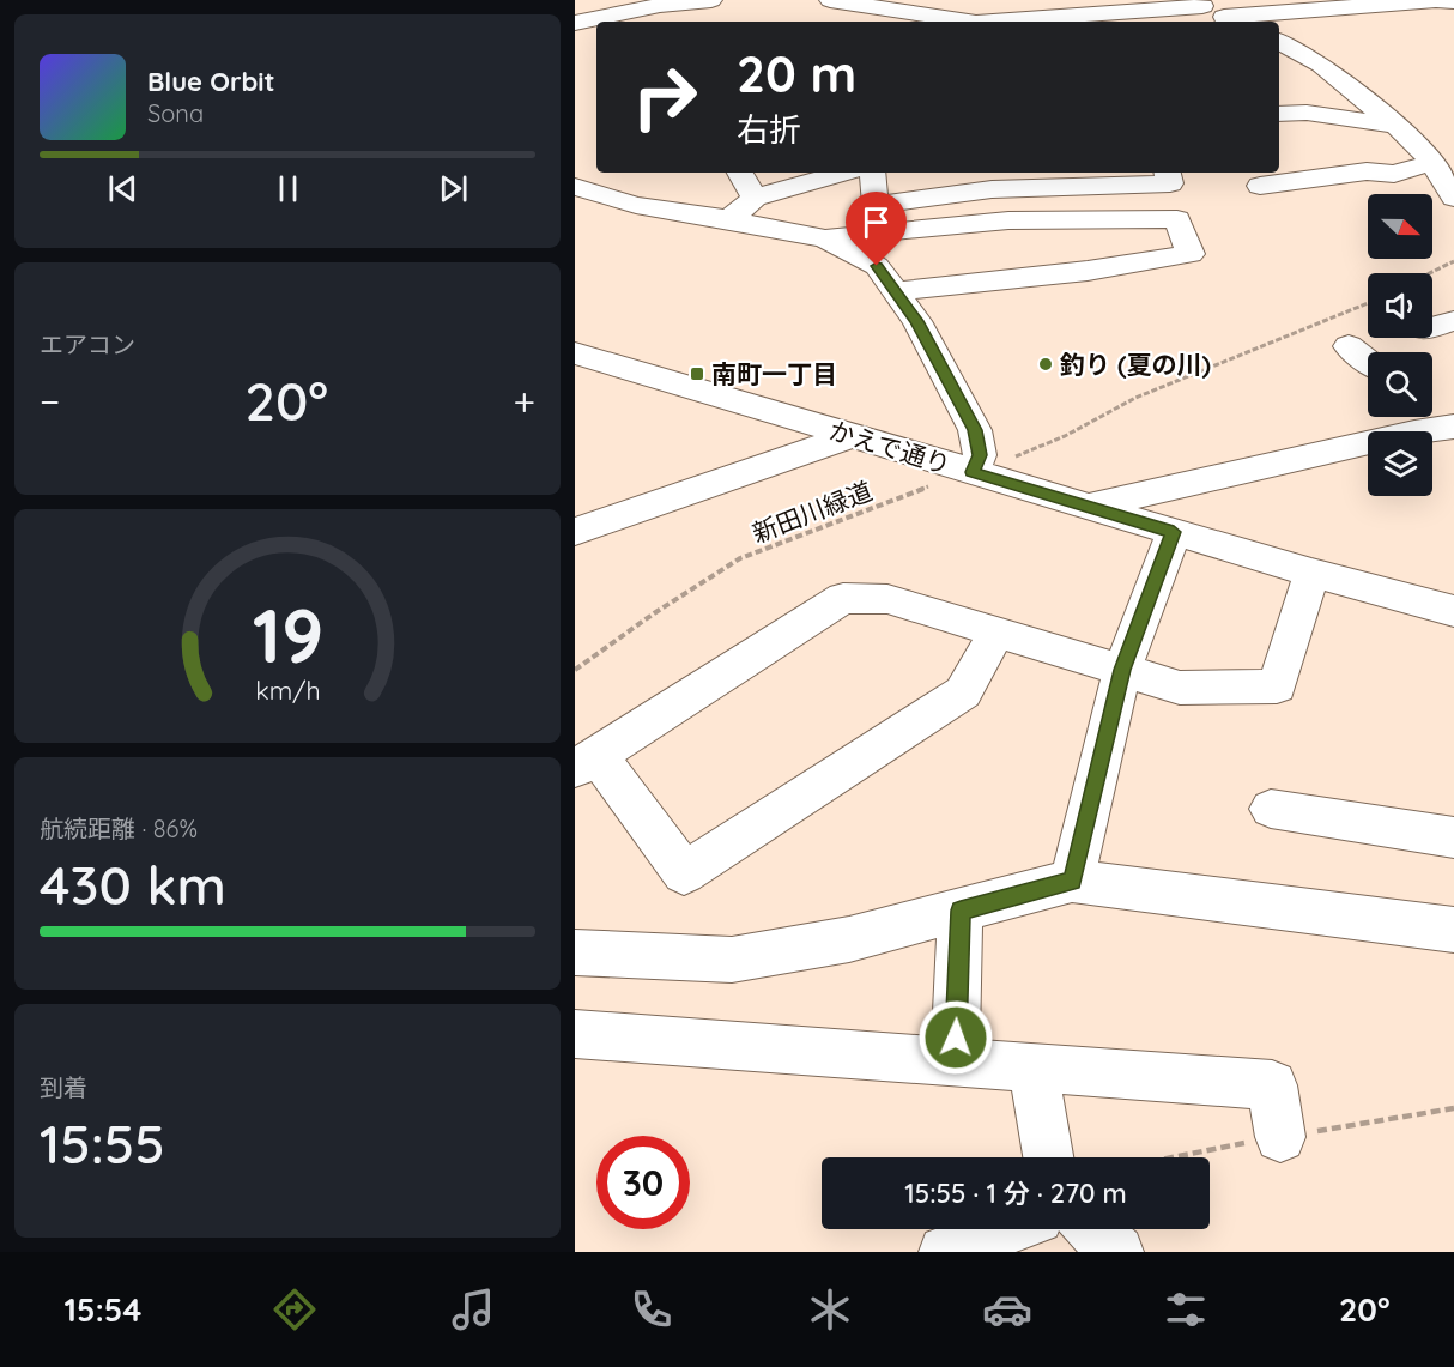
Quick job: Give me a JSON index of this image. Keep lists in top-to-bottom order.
{
  "streets": {
    "street": ["かえで通り"],
    "path": ["新田川緑道"]
  },
  "places": {
    "other": ["釣り (夏の川)"],
    "transit": ["南町一丁目"]
  },
  "north": "right",
  "page": {
    "turn": ["20 m", "右折"],
    "song": ["Blue Orbit", "Sona"],
    "tile": [
      "エアコン",
      ["航続距離 · 86%", "430 km"],
      ["到着", "15:55"]
    ],
    "heat": ["−", "20°", "+"],
    "limit": "30",
    "trip": "15:55 · 1 分 · 270 m",
    "tabs": ["15:54", "20°"],
    "gauge": ["19", "km/h"]
  }
}
